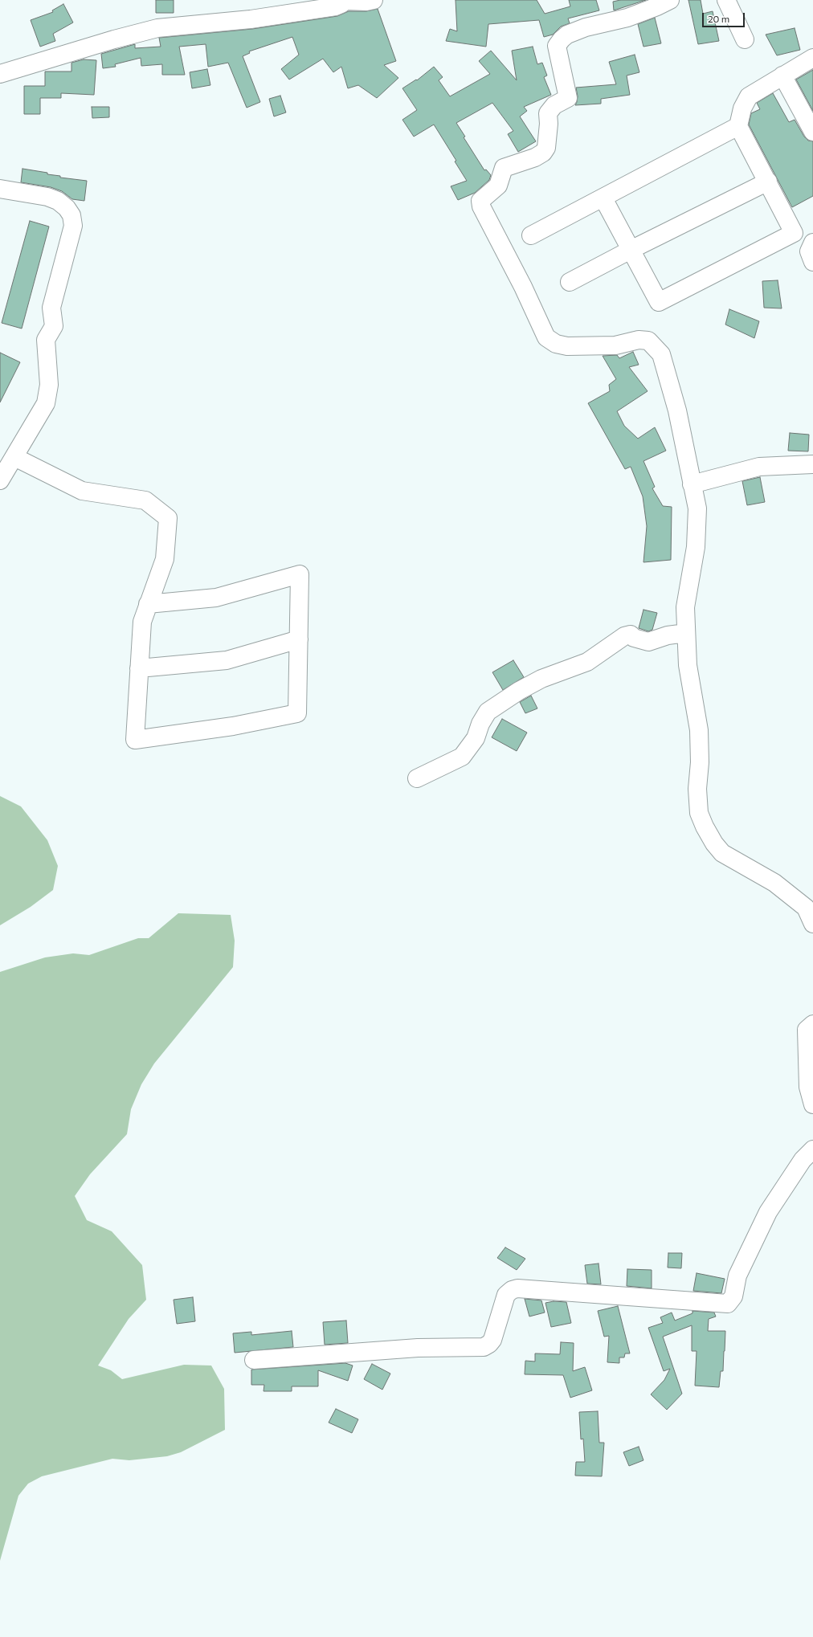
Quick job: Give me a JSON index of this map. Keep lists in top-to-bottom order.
{
  "scale_bar": "20 m"
}
